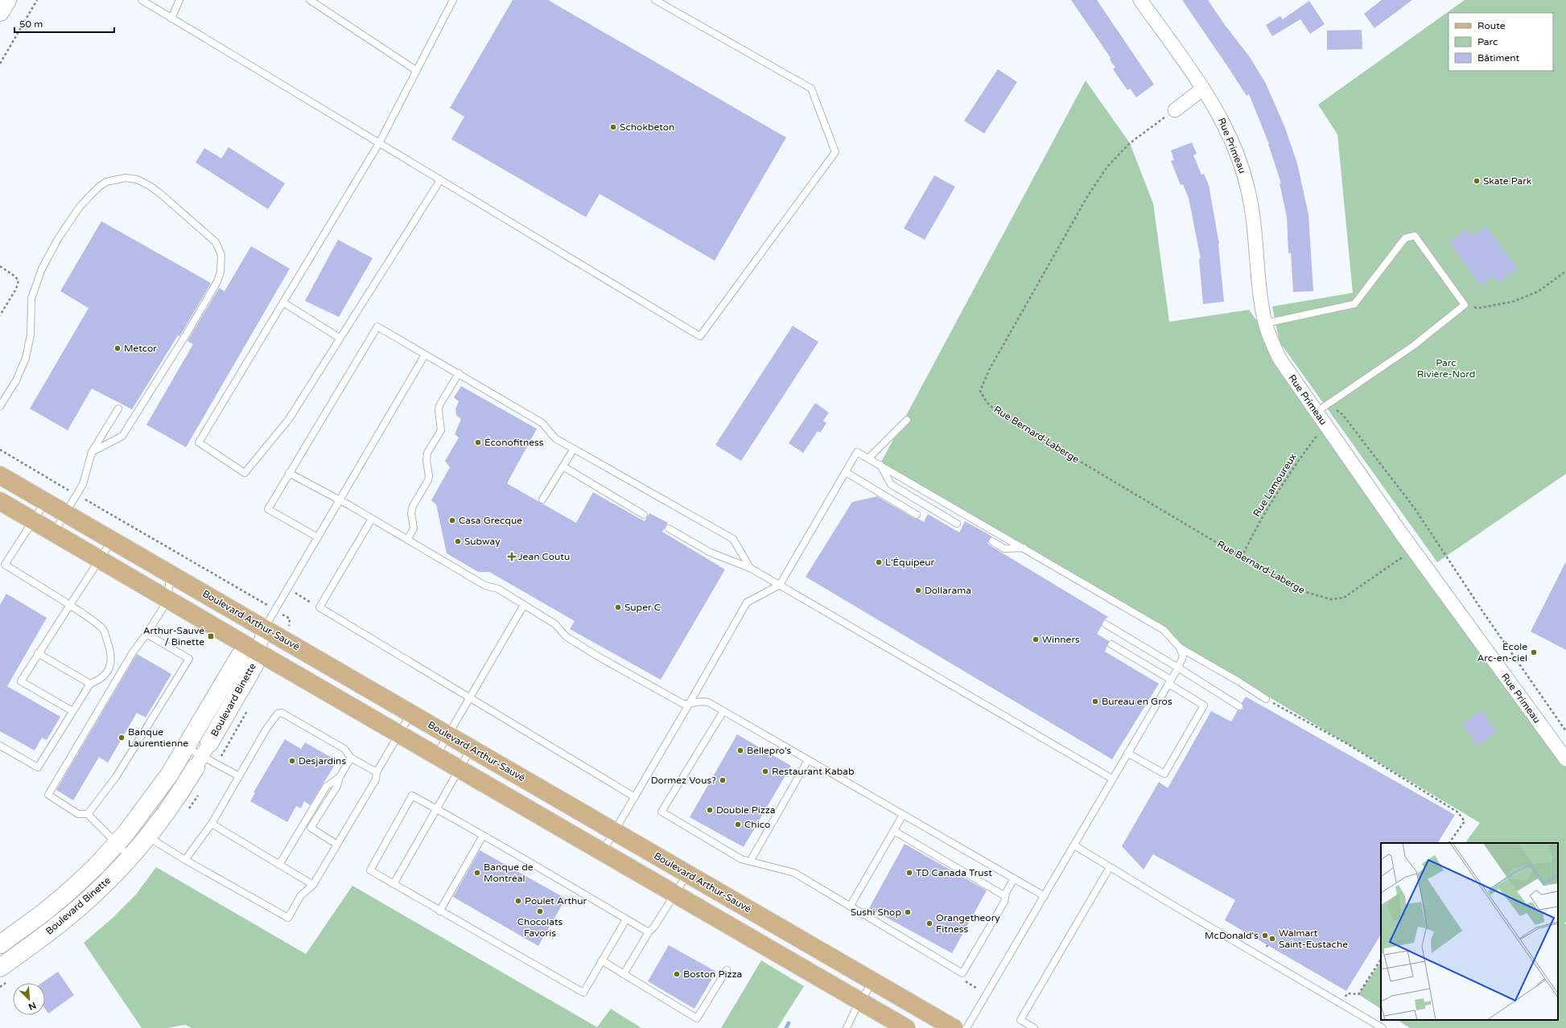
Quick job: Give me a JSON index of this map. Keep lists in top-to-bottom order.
{
  "streets": {
    "main road": ["Boulevard Arthur-Sauvé"],
    "street": ["Rue Primeau", "Boulevard Binette"],
    "path": ["Rue Bernard-Laberge", "Rue Lamoureux"]
  },
  "crossings": [
    ["Rue Primeau", "Rue Bernard-Laberge"],
    ["Rue Primeau", "Rue Lamoureux"],
    ["Rue Bernard-Laberge", "Rue Lamoureux"],
    ["Boulevard Arthur-Sauvé", "Boulevard Binette"]
  ],
  "parks": ["Parc Rivière-Nord"],
  "places": {
    "other": [
      "Schokbeton",
      "Skate Park",
      "Metcor",
      "Éconofitness",
      "Casa Grecque",
      "Subway",
      "L'Équipeur",
      "Dollarama",
      "Super C",
      "Winners",
      "École Arc-en-ciel",
      "Bureau en Gros",
      "Banque Laurentienne",
      "Bellepro's",
      "Desjardins",
      "Restaurant Kabab",
      "Dormez Vous?",
      "Double Pizza",
      "Chico",
      "Banque de Montréal",
      "TD Canada Trust",
      "Poulet Arthur",
      "Chocolats Favoris",
      "Sushi Shop",
      "Orangetheory Fitness",
      "McDonald's",
      "Walmart Saint-Eustache",
      "Boston Pizza"
    ],
    "health": ["Jean Coutu"],
    "transit": ["Arthur-Sauvé / Binette"]
  },
  "legend": ["Route", "Parc", "Bâtiment"],
  "scale_bar": "50 m",
  "north": "bottom right"
}
